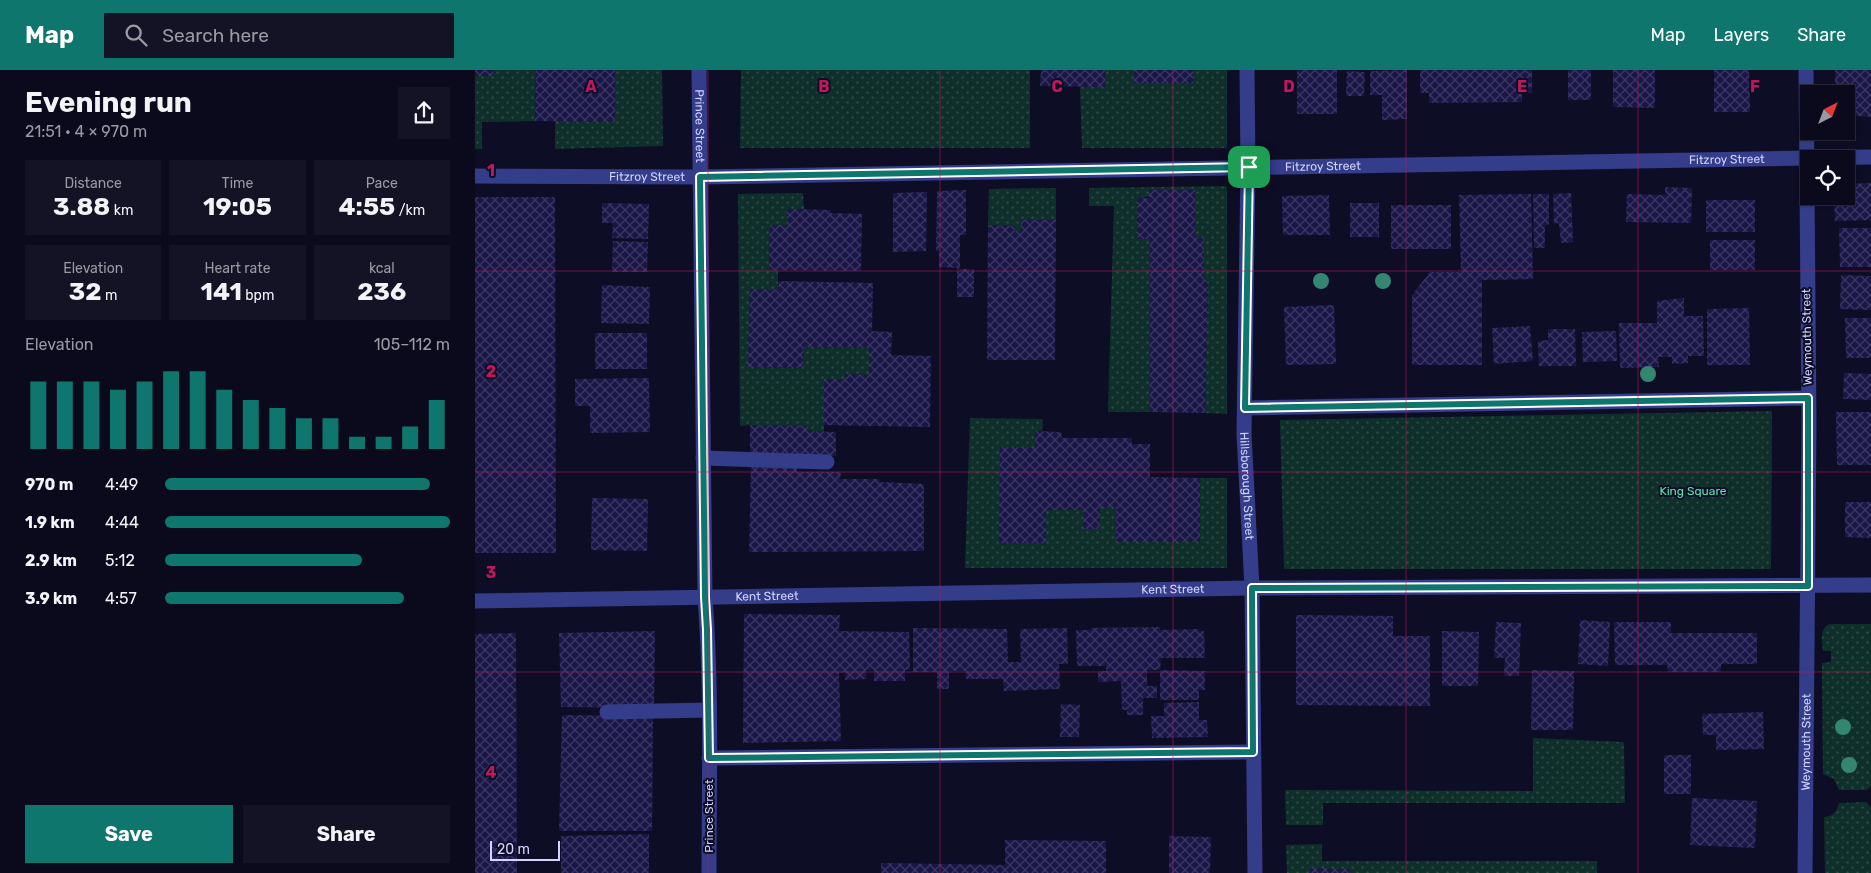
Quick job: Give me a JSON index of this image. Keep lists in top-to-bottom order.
{
  "streets": {
    "street": [
      "Prince Street",
      "Fitzroy Street",
      "Weymouth Street",
      "Hillsborough Street",
      "Kent Street"
    ]
  },
  "crossings": [
    ["Prince Street", "Fitzroy Street"],
    ["Prince Street", "Kent Street"],
    ["Fitzroy Street", "Hillsborough Street"],
    ["Weymouth Street", "Kent Street"],
    ["Hillsborough Street", "Kent Street"]
  ],
  "parks": ["King Square"],
  "scale_bar": "20 m",
  "north": "top right",
  "page": {
    "header": "Map",
    "search": "Search here",
    "nav": ["Map", "Layers", "Share"],
    "heading": ["Evening run", "21:51 · 4 × 970 m"],
    "stats": [
      ["Distance", "3.88 km"],
      ["Time", "19:05"],
      ["Pace", "4:55 /km"],
      ["Elevation", "32 m"],
      ["Heart rate", "141 bpm"],
      ["kcal", "236"]
    ],
    "chart": ["Elevation", "105–112 m"],
    "list": [
      {
        "name": "970 m",
        "note": "4:49"
      },
      {
        "name": "1.9 km",
        "note": "4:44"
      },
      {
        "name": "2.9 km",
        "note": "5:12"
      },
      {
        "name": "3.9 km",
        "note": "4:57"
      }
    ],
    "buttons": ["Save", "Share"],
    "scale": "20 m"
  },
  "grid": {
    "columns": [
      "A",
      "B",
      "C",
      "D",
      "E",
      "F"
    ],
    "rows": [
      "1",
      "2",
      "3",
      "4"
    ]
  }
}
